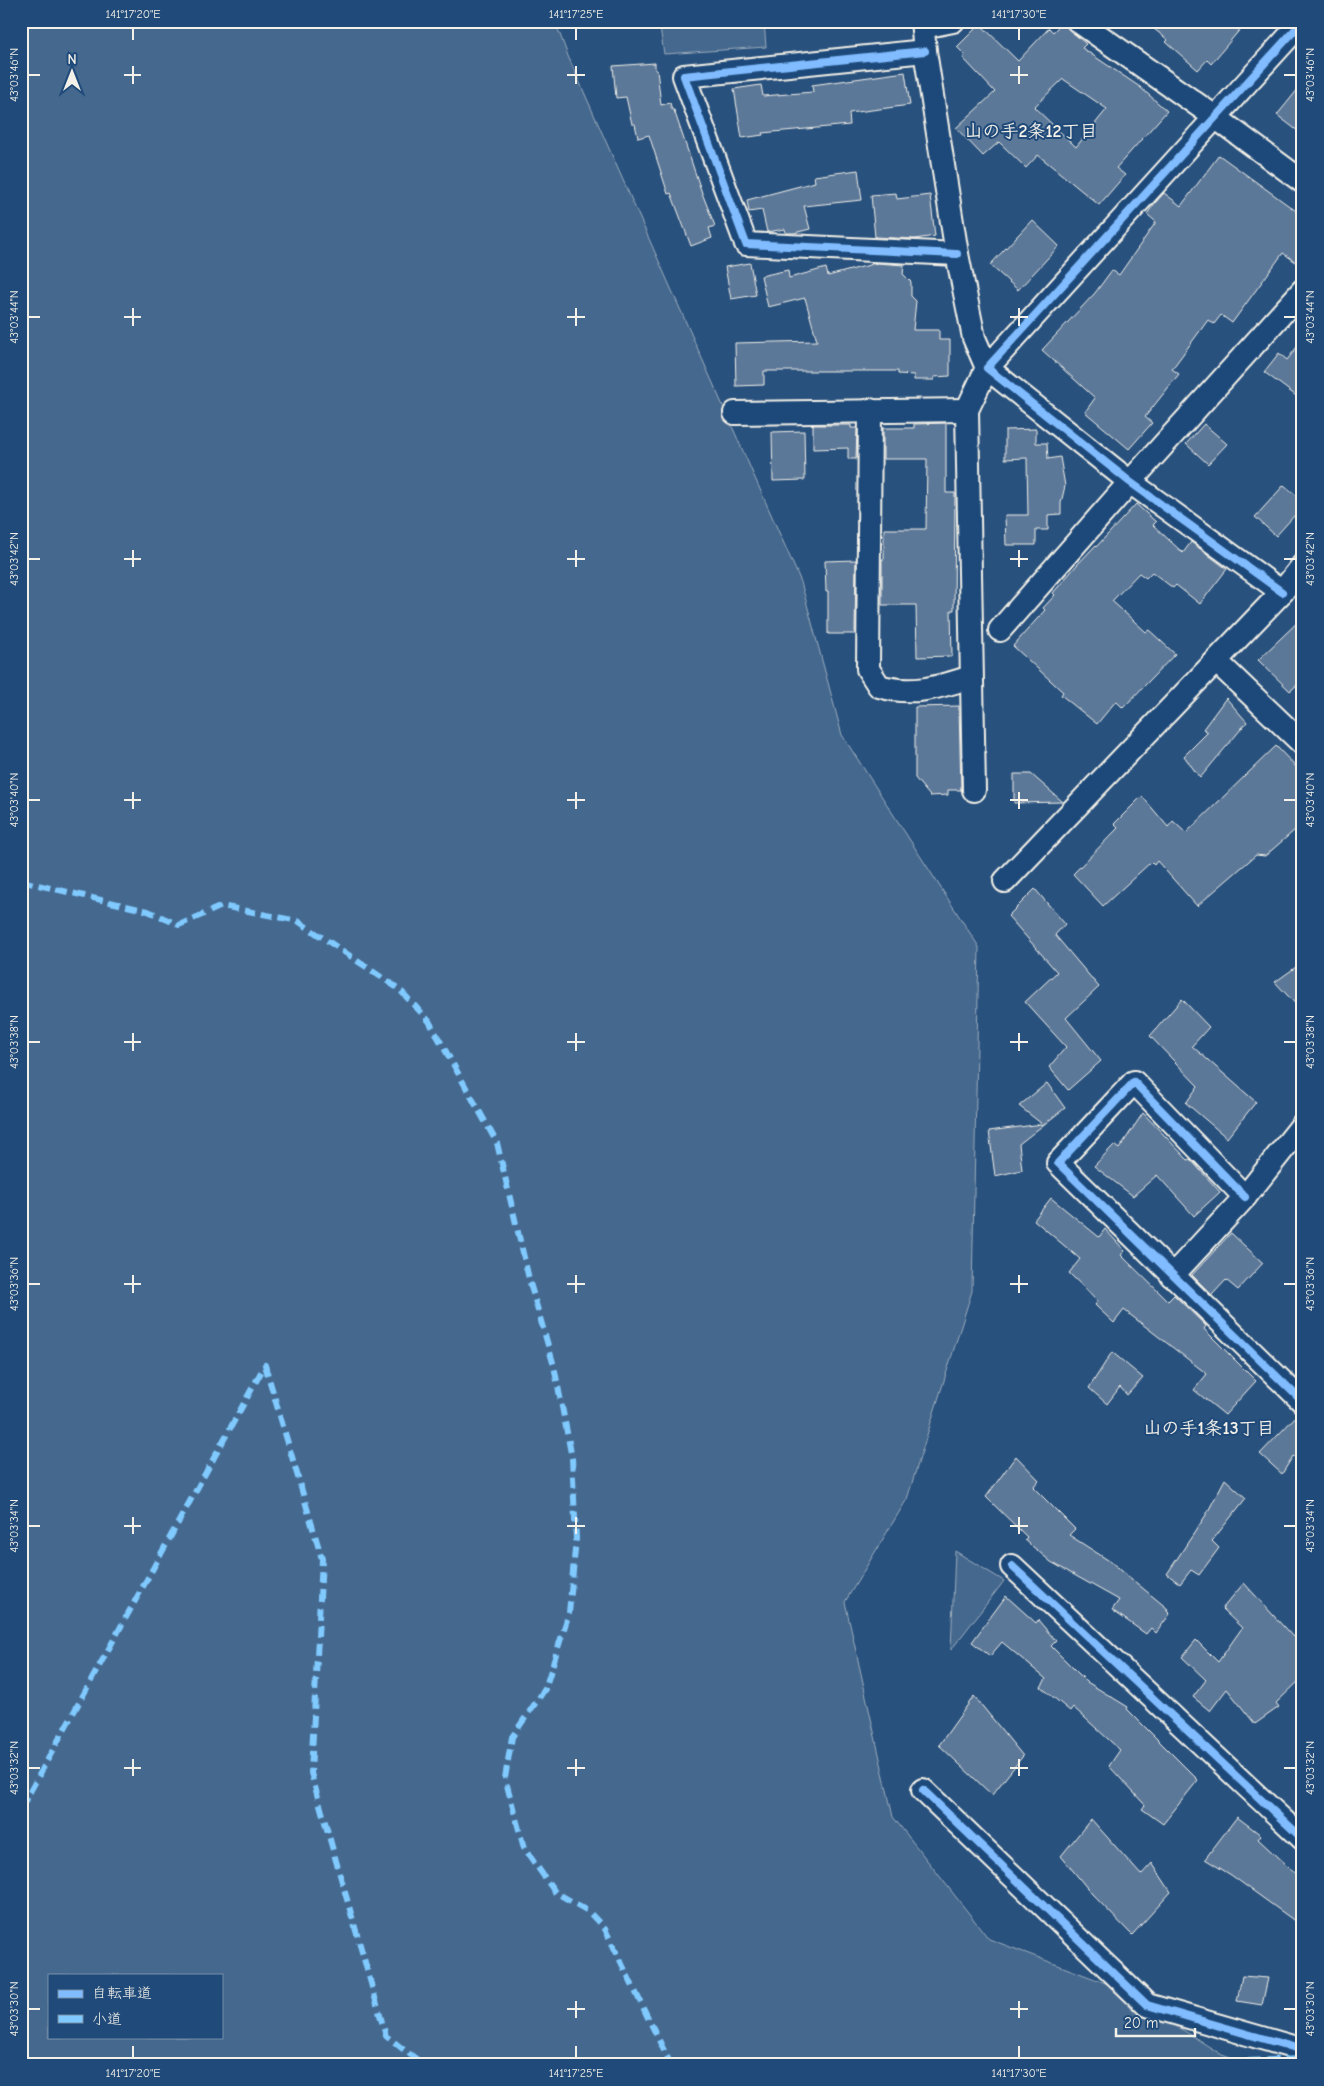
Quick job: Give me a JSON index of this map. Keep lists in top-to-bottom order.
{
  "districts": ["山の手2条12丁目", "山の手1条13丁目"],
  "legend": ["自転車道", "小道"],
  "scale_bar": "20 m",
  "north": "top",
  "coordinates": [
    "141°17'20\"E",
    "141°17'25\"E",
    "141°17'30\"E",
    "43°03'46\"N",
    "43°03'44\"N",
    "43°03'42\"N",
    "43°03'40\"N",
    "43°03'38\"N",
    "43°03'36\"N",
    "43°03'34\"N",
    "43°03'32\"N",
    "43°03'30\"N"
  ]
}
